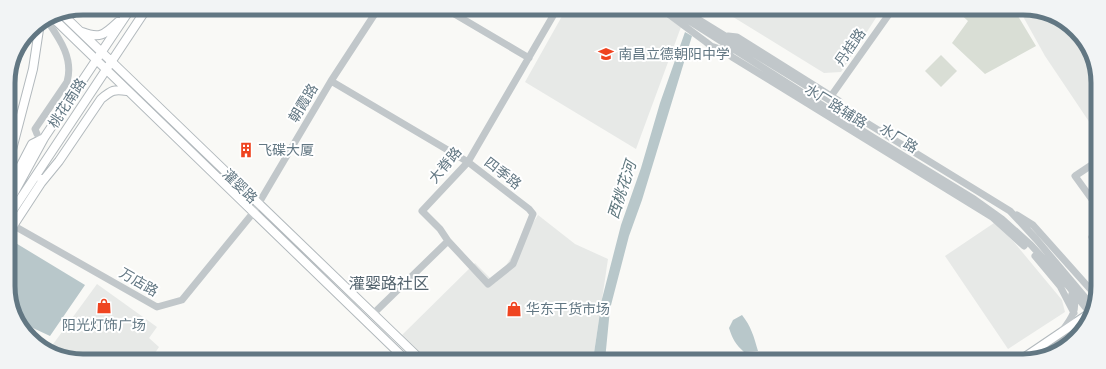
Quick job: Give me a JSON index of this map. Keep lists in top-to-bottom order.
{
  "streets": {
    "main road": ["桃花南路", "灌婴路"],
    "street": [
      "丹桂路",
      "朝霞路",
      "水厂路辅路",
      "水厂路",
      "大脊路",
      "四季路",
      "万店路"
    ]
  },
  "crossings": [
    ["丹桂路", "水厂路"],
    ["桃花南路", "灌婴路"],
    ["朝霞路", "四季路"],
    ["朝霞路", "灌婴路"],
    ["朝霞路", "万店路"],
    ["大脊路", "四季路"],
    ["灌婴路", "万店路"]
  ],
  "districts": ["灌婴路社区"],
  "water": ["西桃花河"],
  "places": {
    "school or university": ["南昌立德朝阳中学"],
    "building": ["飞碟大厦"],
    "shop": ["阳光灯饰广场", "华东干货市场"]
  }
}
